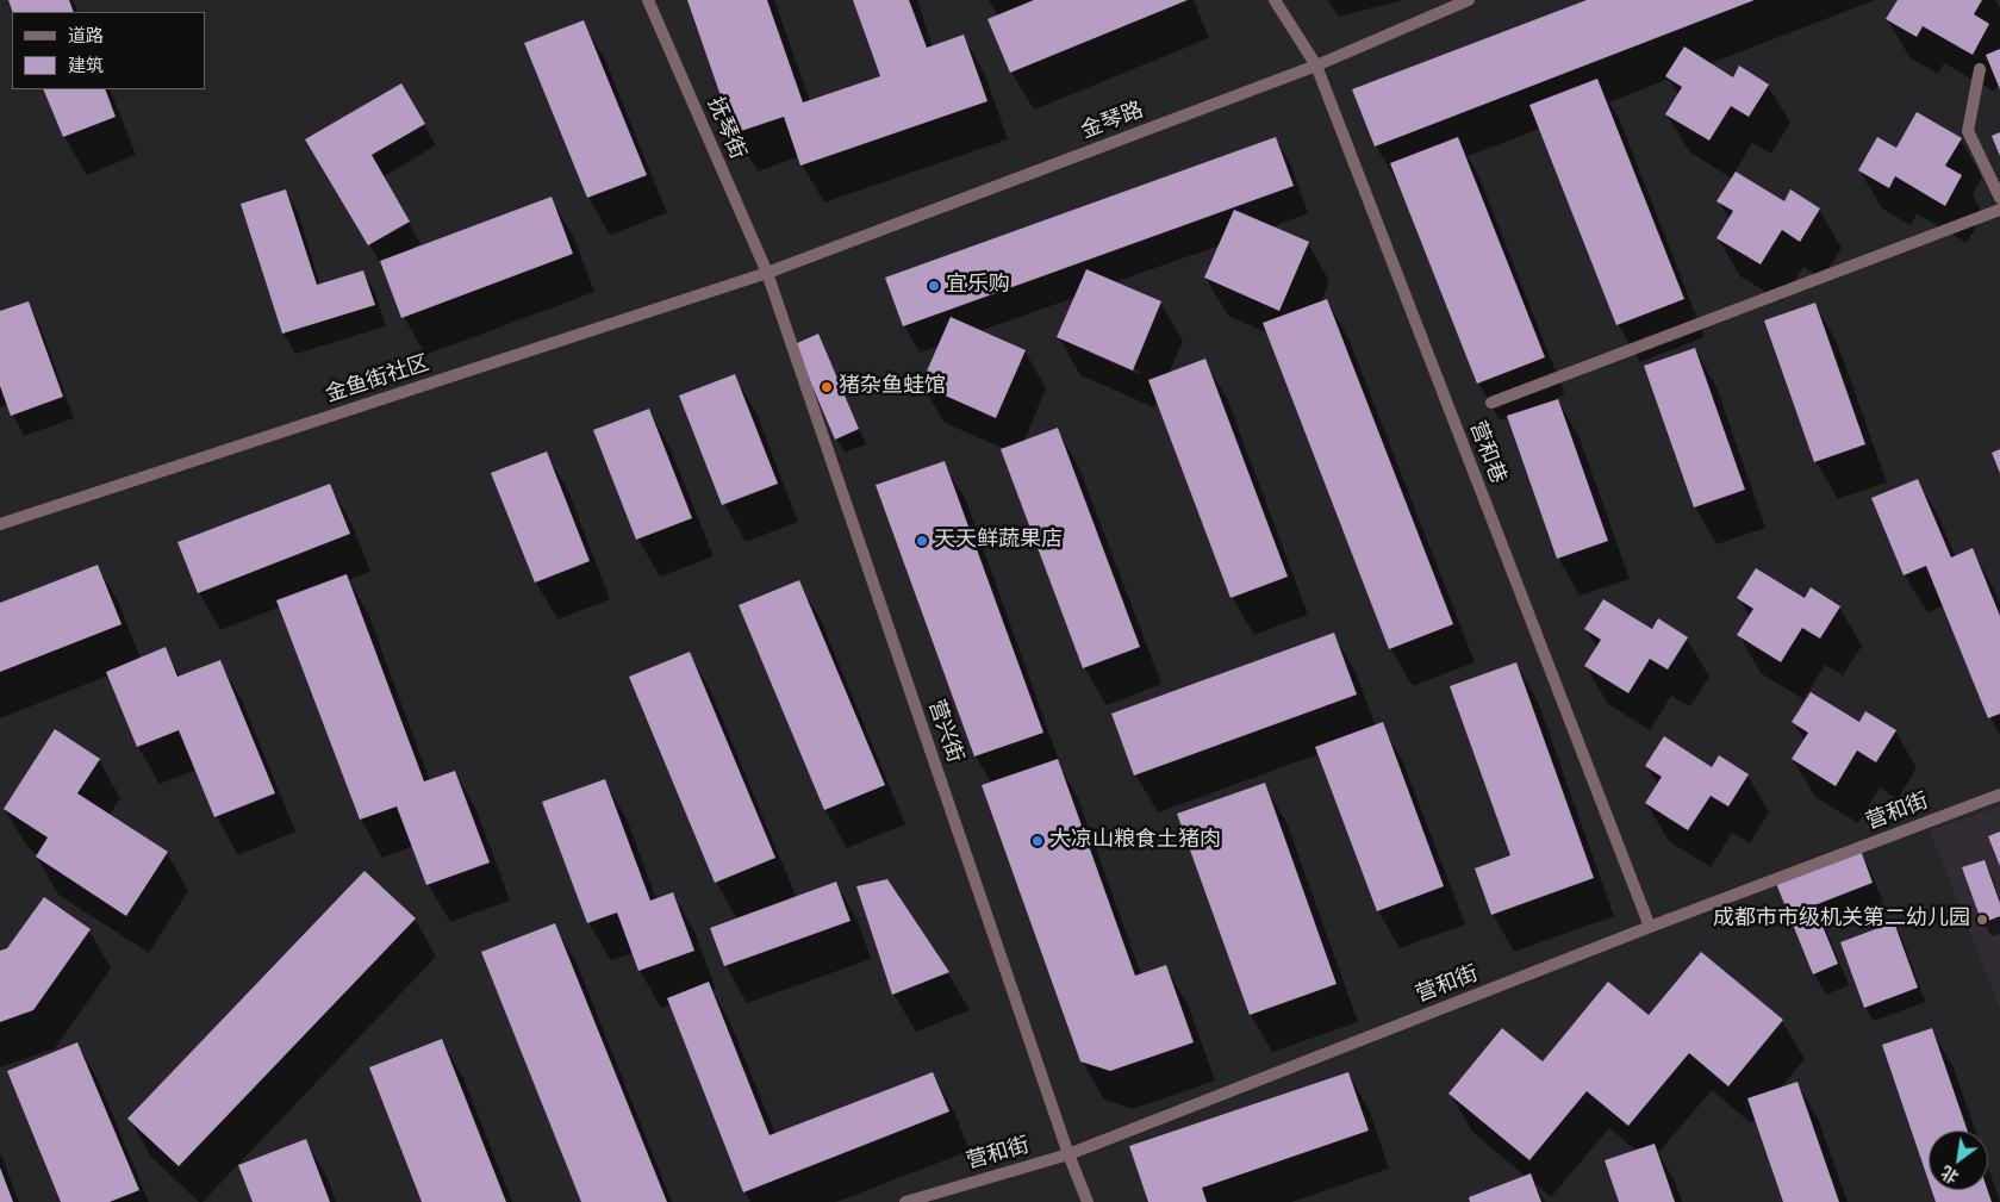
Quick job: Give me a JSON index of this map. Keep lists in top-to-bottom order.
{
  "streets": {
    "street": [
      "金琴路",
      "抚琴街",
      "金鱼街社区",
      "营和巷",
      "营兴街",
      "营和街"
    ]
  },
  "crossings": [
    ["金琴路", "抚琴街"],
    ["金琴路", "金鱼街社区"],
    ["金琴路", "营和巷"],
    ["金琴路", "营兴街"],
    ["抚琴街", "金鱼街社区"],
    ["抚琴街", "营兴街"],
    ["金鱼街社区", "营兴街"],
    ["营和巷", "营和街"],
    ["营兴街", "营和街"]
  ],
  "places": [
    "宜乐购",
    "猪杂鱼蛙馆",
    "天天鲜蔬果店",
    "大凉山粮食土猪肉",
    "成都市市级机关第二幼儿园"
  ],
  "legend": ["道路", "建筑"],
  "north": "bottom left"
}
